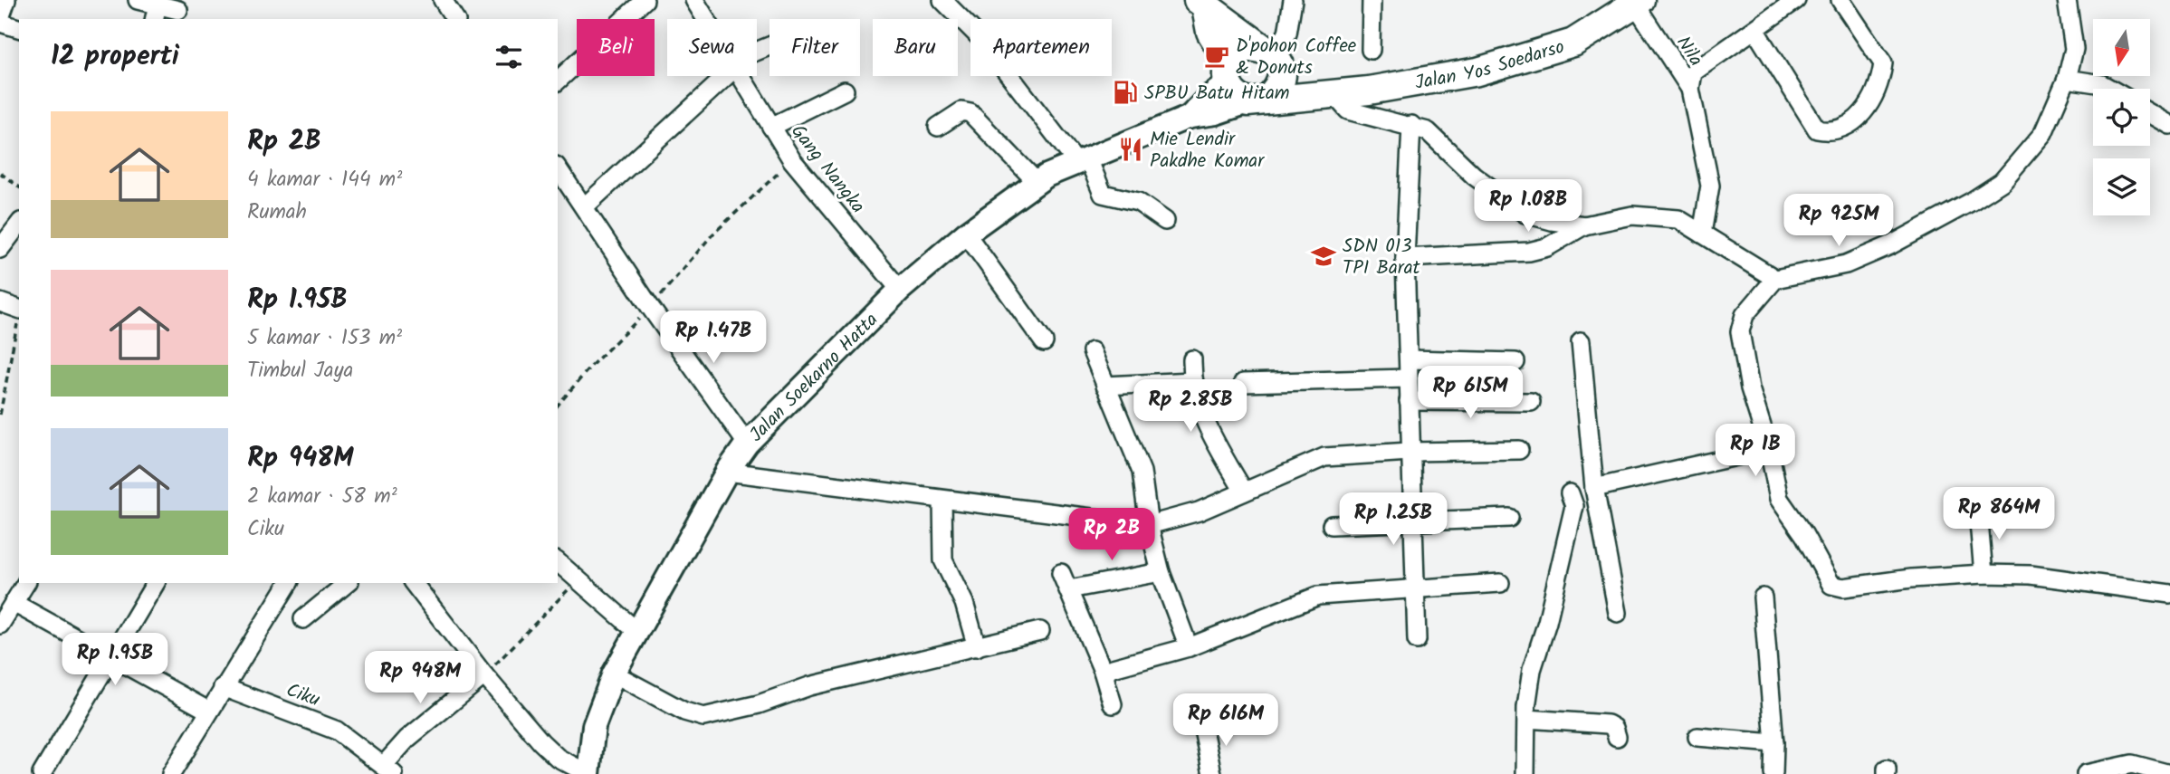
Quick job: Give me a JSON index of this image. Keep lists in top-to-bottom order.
{
  "streets": {
    "highway": ["Jalan Yos Soedarso"],
    "main road": ["Jalan Soekarno Hatta"],
    "street": ["Nila", "Gang Nangka", "Ciku"]
  },
  "crossings": [
    ["Nila", "Jalan Yos Soedarso"],
    ["Jalan Yos Soedarso", "Jalan Soekarno Hatta"],
    ["Gang Nangka", "Jalan Soekarno Hatta"]
  ],
  "places": {
    "cafe": ["D'pohon Coffee & Donuts"],
    "fuel station": ["SPBU Batu Hitam"],
    "restaurant": ["Mie Lendir Pakdhe Komar"],
    "school or university": ["SDN 013 TPI Barat"]
  },
  "north": "bottom",
  "page": {
    "chip": [
      "Beli",
      "Sewa",
      "Filter",
      "Baru",
      "Apartemen"
    ],
    "heading": "12 properti",
    "list": [
      {
        "name": "Rp 2B",
        "note": "4 kamar · 144 m² · Rumah"
      },
      {
        "name": "Rp 1.95B",
        "note": "5 kamar · 153 m² · Timbul Jaya"
      },
      {
        "name": "Rp 948M",
        "note": "2 kamar · 58 m² · Ciku"
      }
    ],
    "price": [
      "Rp 1.08B",
      "Rp 925M",
      "Rp 1.47B",
      "Rp 615M",
      "Rp 2.85B",
      "Rp 1B",
      "Rp 864M",
      "Rp 1.25B",
      "Rp 2B",
      "Rp 1.95B",
      "Rp 948M",
      "Rp 616M"
    ]
  }
}
